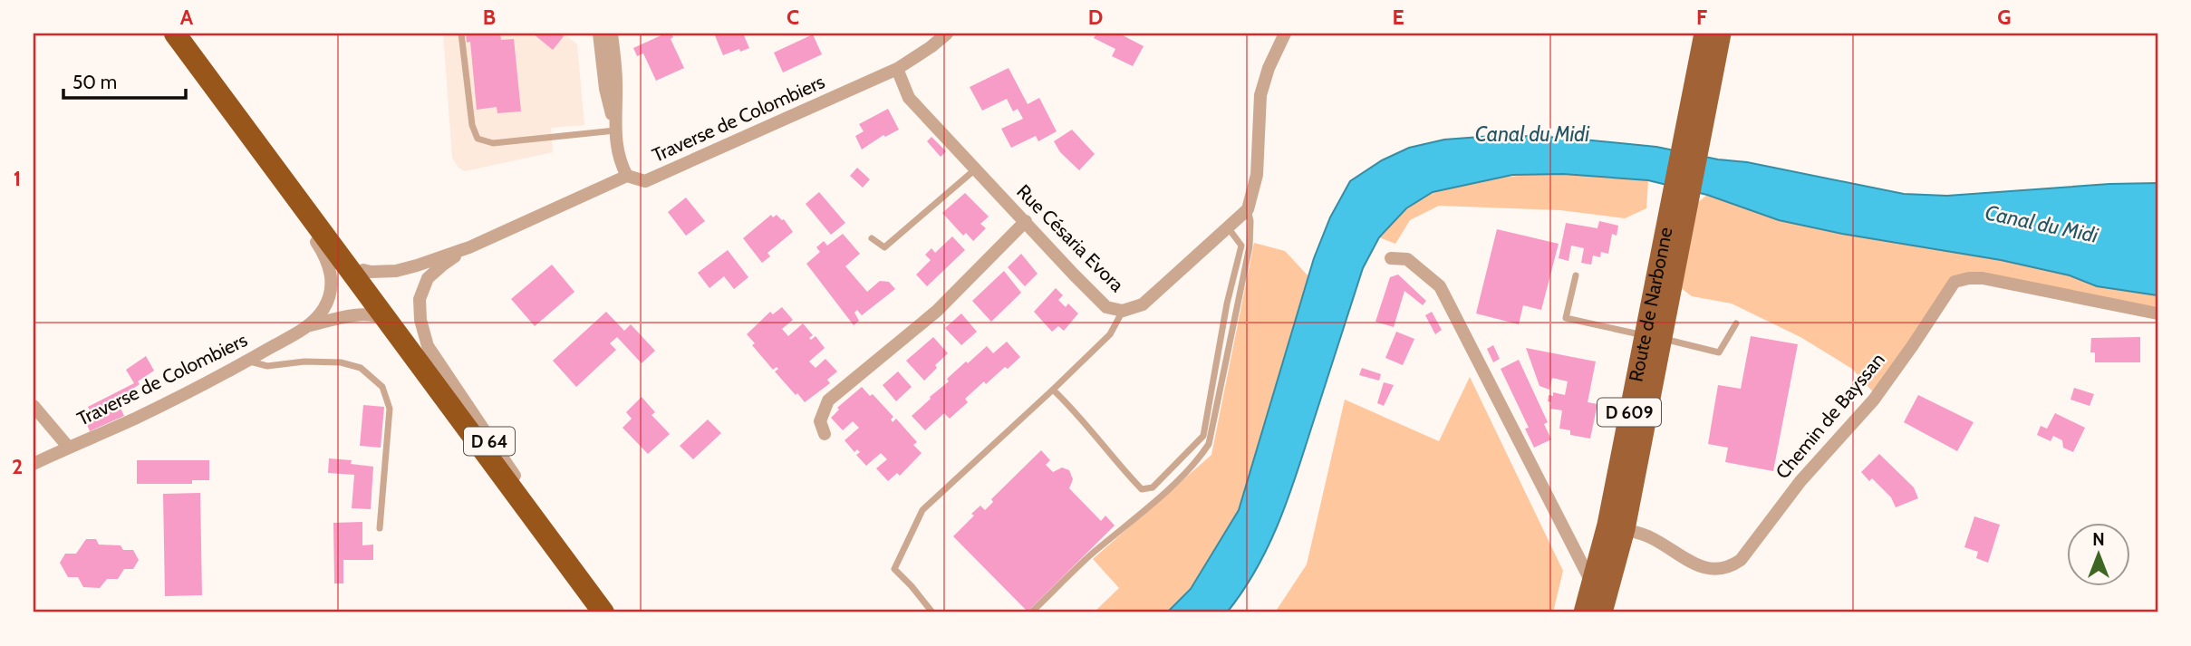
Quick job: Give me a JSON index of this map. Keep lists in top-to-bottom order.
{
  "streets": {
    "highway": ["D 64"],
    "main road": ["Route de Narbonne", "D 609"],
    "street": ["Traverse de Colombiers", "Rue Césaria Evora", "Chemin de Bayssan"]
  },
  "crossings": [
    ["Traverse de Colombiers", "Rue Césaria Evora"],
    ["Traverse de Colombiers", "D 64"],
    ["Route de Narbonne", "Chemin de Bayssan"]
  ],
  "water": ["Canal du Midi"],
  "scale_bar": "50 m",
  "north": "top",
  "grid": {
    "columns": [
      "A",
      "B",
      "C",
      "D",
      "E",
      "F",
      "G"
    ],
    "rows": ["1", "2"]
  }
}
